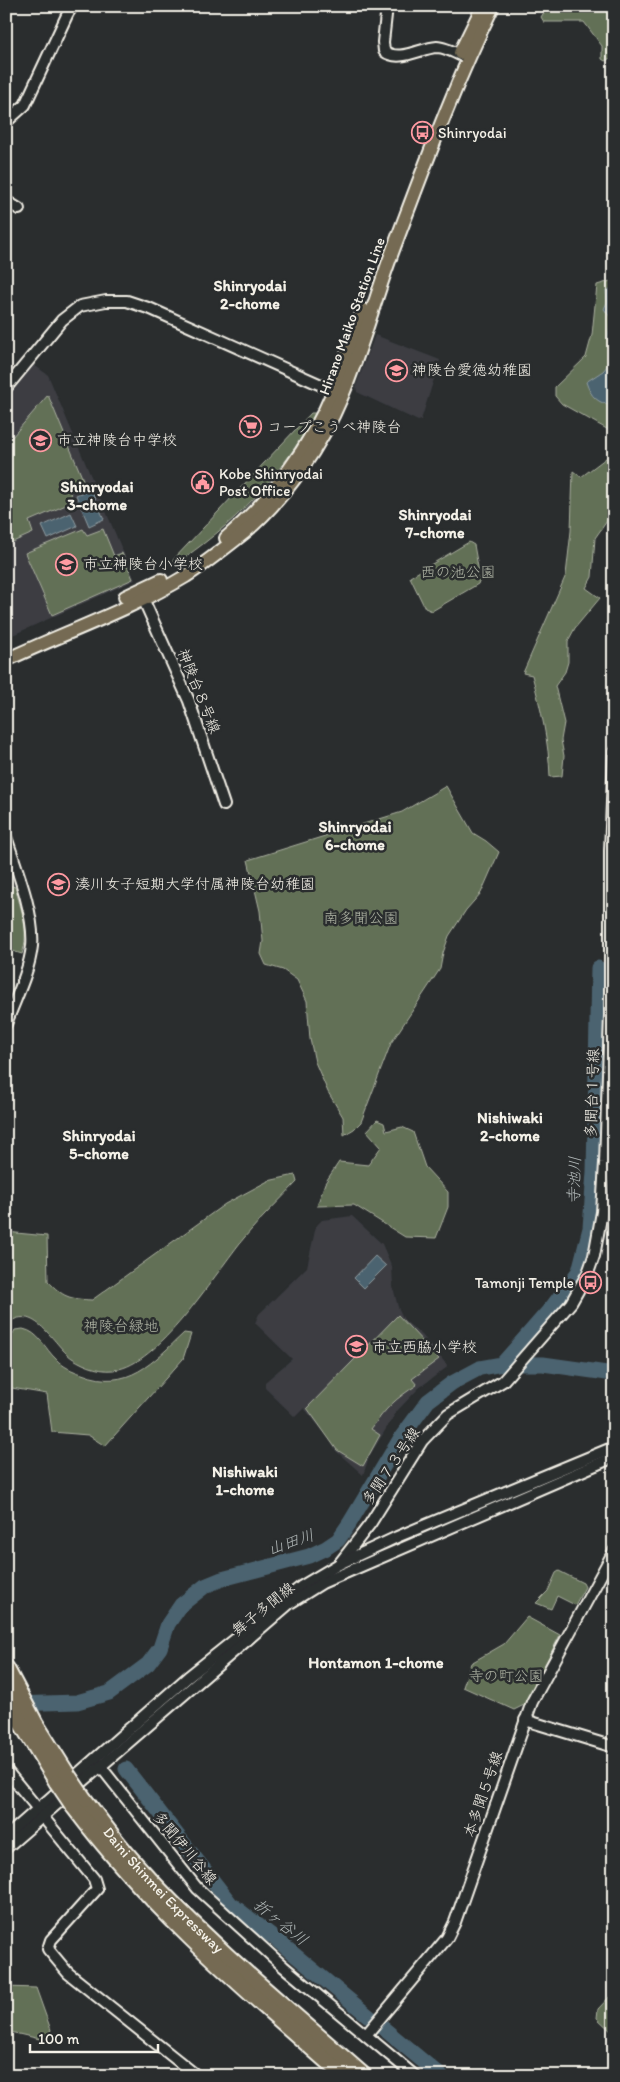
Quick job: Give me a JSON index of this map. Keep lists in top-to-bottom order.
{
  "streets": {
    "highway": ["Daini Shinmei Expressway"],
    "main road": ["Hirano Maiko Station Line"],
    "street": [
      "神陵台８号線",
      "多聞台１号線",
      "多聞７３号線",
      "舞子多聞線",
      "本多聞５号線",
      "多聞伊川谷線"
    ]
  },
  "crossings": [
    ["Hirano Maiko Station Line", "神陵台８号線"],
    ["多聞台１号線", "多聞７３号線"],
    ["多聞７３号線", "舞子多聞線"],
    ["舞子多聞線", "多聞伊川谷線"],
    ["本多聞５号線", "多聞伊川谷線"]
  ],
  "districts": [
    "Shinryodai 2-chome",
    "Shinryodai 3-chome",
    "Shinryodai 7-chome",
    "Shinryodai 6-chome",
    "Nishiwaki 2-chome",
    "Shinryodai 5-chome",
    "Nishiwaki 1-chome",
    "Hontamon 1-chome"
  ],
  "water": ["寺池川", "山田川", "折ヶ谷川"],
  "parks": [
    "西の池公園",
    "南多聞公園",
    "神陵台緑地",
    "寺の町公園"
  ],
  "places": {
    "bus stop": ["Shinryodai", "Tamonji Temple"],
    "school or university": [
      "神陵台愛徳幼稚園",
      "市立神陵台中学校",
      "市立神陵台小学校",
      "湊川女子短期大学付属神陵台幼稚園",
      "市立西脇小学校"
    ],
    "supermarket": ["コープこうべ神陵台"],
    "public building": ["Kobe Shinryodai Post Office"]
  },
  "scale_bar": "100 m"
}
